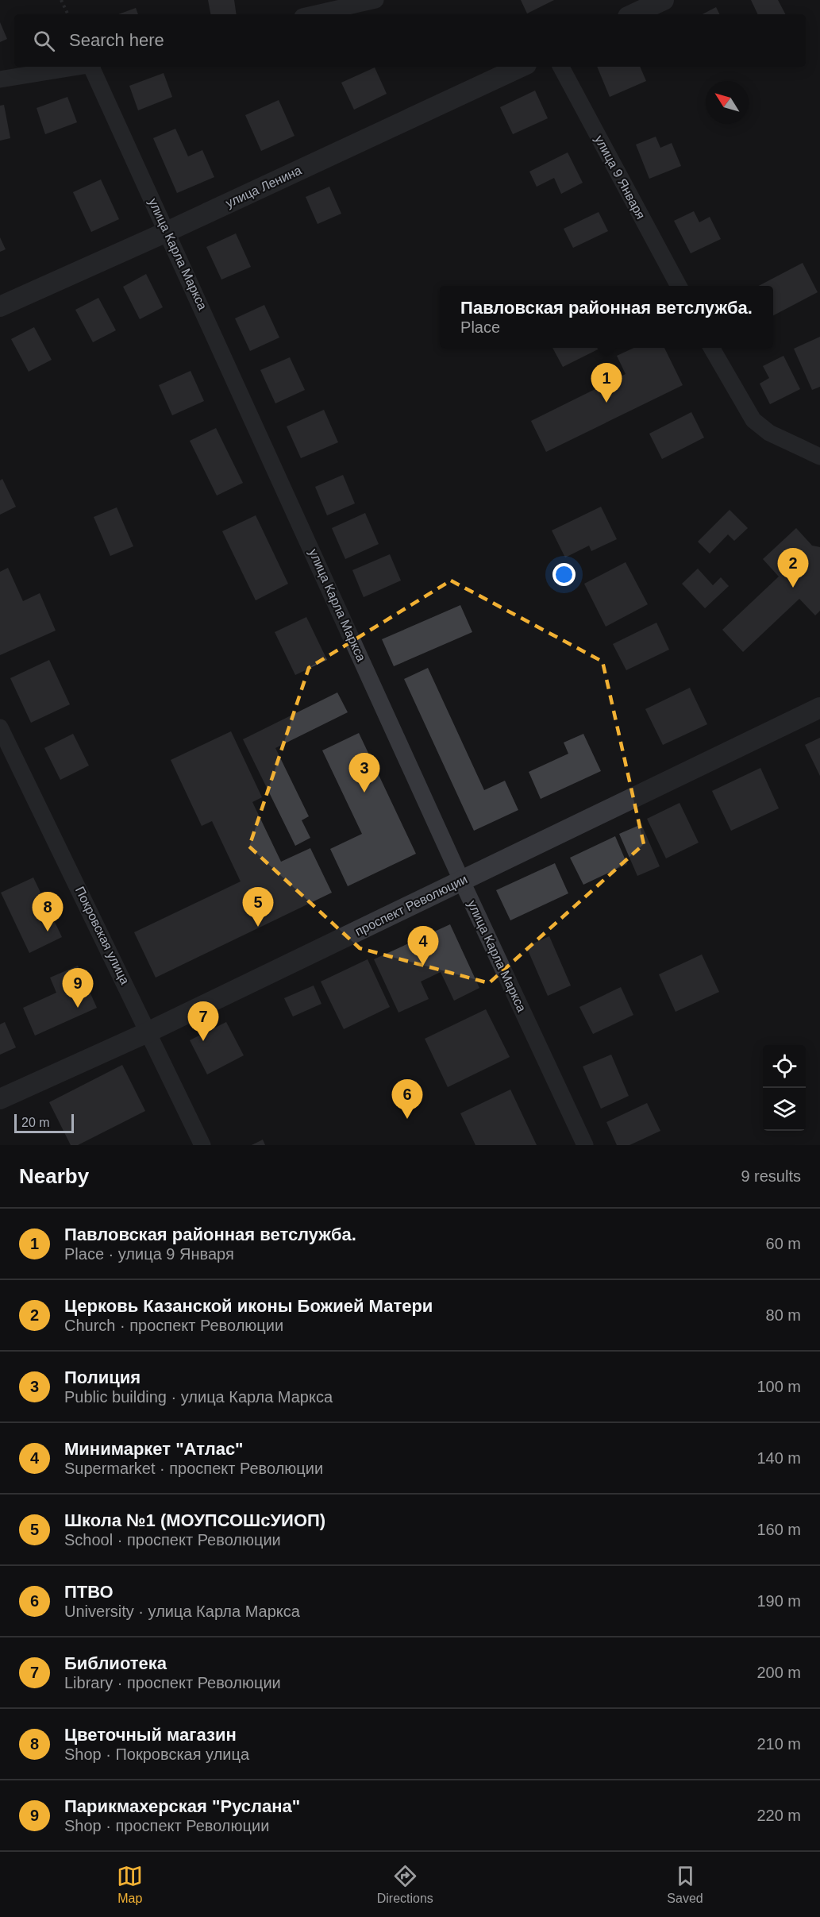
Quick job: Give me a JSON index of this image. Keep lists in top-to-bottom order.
{
  "streets": {
    "street": [
      "улица 9 Января",
      "улица Ленина",
      "улица Карла Маркса",
      "проспект Революции",
      "Покровская улица"
    ]
  },
  "crossings": [
    ["улица Ленина", "улица Карла Маркса"],
    ["улица Карла Маркса", "проспект Революции"],
    ["проспект Революции", "Покровская улица"]
  ],
  "scale_bar": "20 m",
  "north": "top left",
  "page": {
    "search": "Search here",
    "popup": ["Павловская районная ветслужба.", "Place"],
    "pins": [
      "1",
      "2",
      "3",
      "5",
      "8",
      "4",
      "9",
      "7",
      "6"
    ],
    "scale": "20 m",
    "heading": ["Nearby", "9 results"],
    "list": [
      {
        "mark": "1",
        "name": "Павловская районная ветслужба.",
        "note": "Place · улица 9 Января",
        "value": "60 m"
      },
      {
        "mark": "2",
        "name": "Церковь Казанской иконы Божией Матери",
        "note": "Church · проспект Революции",
        "value": "80 m"
      },
      {
        "mark": "3",
        "name": "Полиция",
        "note": "Public building · улица Карла Маркса",
        "value": "100 m"
      },
      {
        "mark": "4",
        "name": "Минимаркет \"Атлас\"",
        "note": "Supermarket · проспект Революции",
        "value": "140 m"
      },
      {
        "mark": "5",
        "name": "Школа №1 (МОУПСОШсУИОП)",
        "note": "School · проспект Революции",
        "value": "160 m"
      },
      {
        "mark": "6",
        "name": "ПТВО",
        "note": "University · улица Карла Маркса",
        "value": "190 m"
      },
      {
        "mark": "7",
        "name": "Библиотека",
        "note": "Library · проспект Революции",
        "value": "200 m"
      },
      {
        "mark": "8",
        "name": "Цветочный магазин",
        "note": "Shop · Покровская улица",
        "value": "210 m"
      },
      {
        "mark": "9",
        "name": "Парикмахерская \"Руслана\"",
        "note": "Shop · проспект Революции",
        "value": "220 m"
      }
    ],
    "nav": ["Map", "Directions", "Saved"]
  }
}
